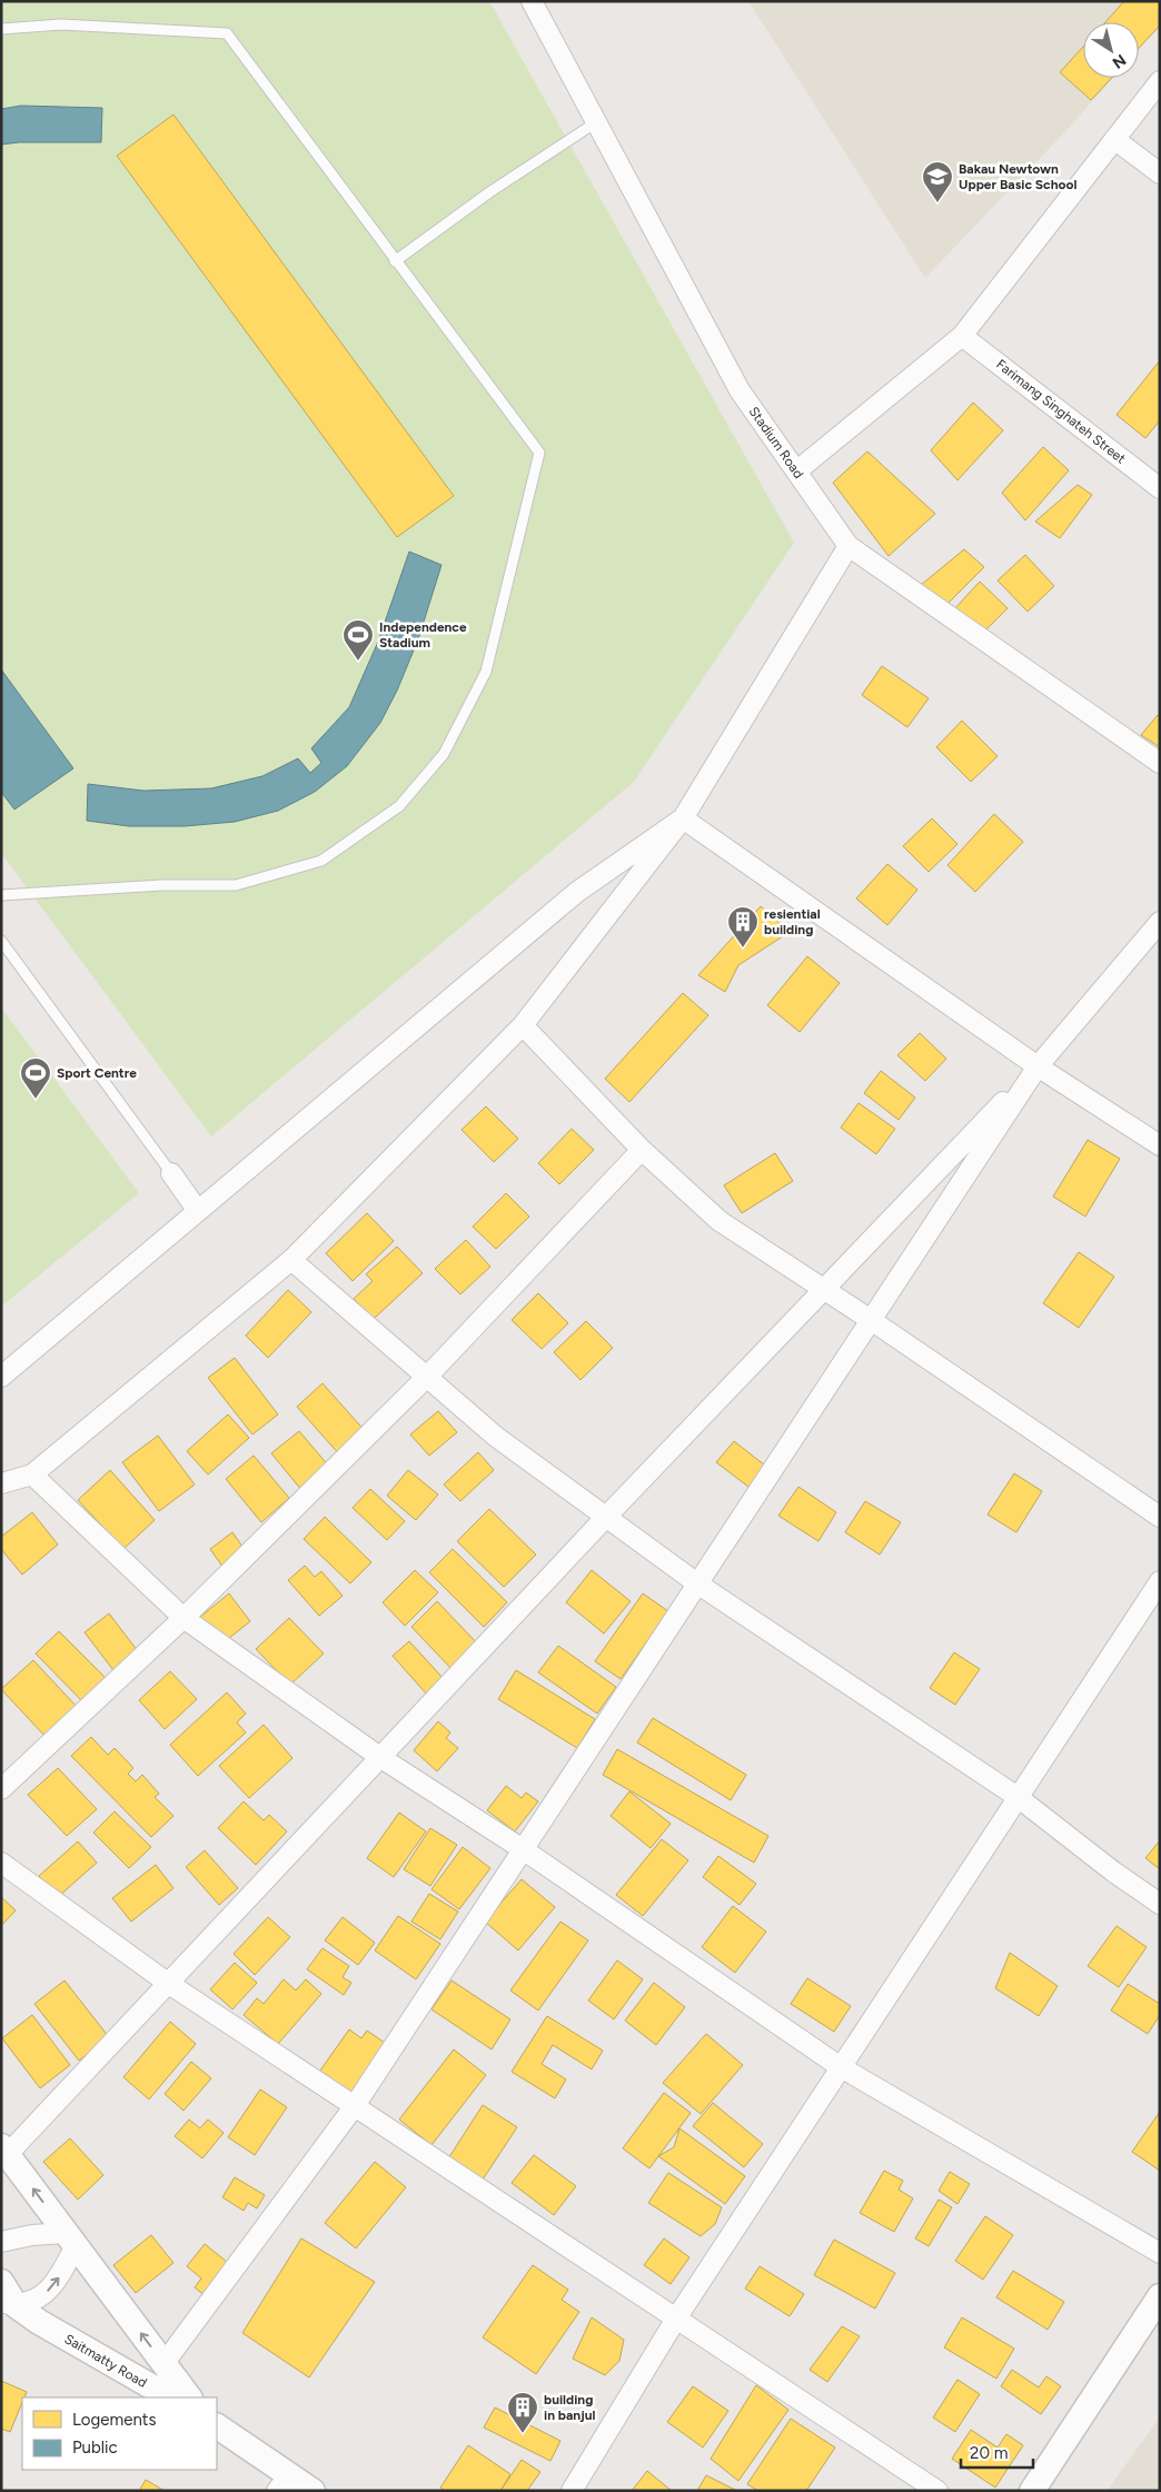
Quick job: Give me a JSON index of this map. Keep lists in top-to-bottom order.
{
  "streets": {
    "street": ["Farimang Singhateh Street", "Stadium Road", "Saitmatty Road"]
  },
  "places": {
    "school or university": ["Bakau Newtown Upper Basic School"],
    "sports": ["Independence Stadium", "Sport Centre"],
    "building": ["resiential building", "building in banjul"]
  },
  "legend": ["Logements", "Public"],
  "scale_bar": "20 m",
  "north": "bottom right"
}
